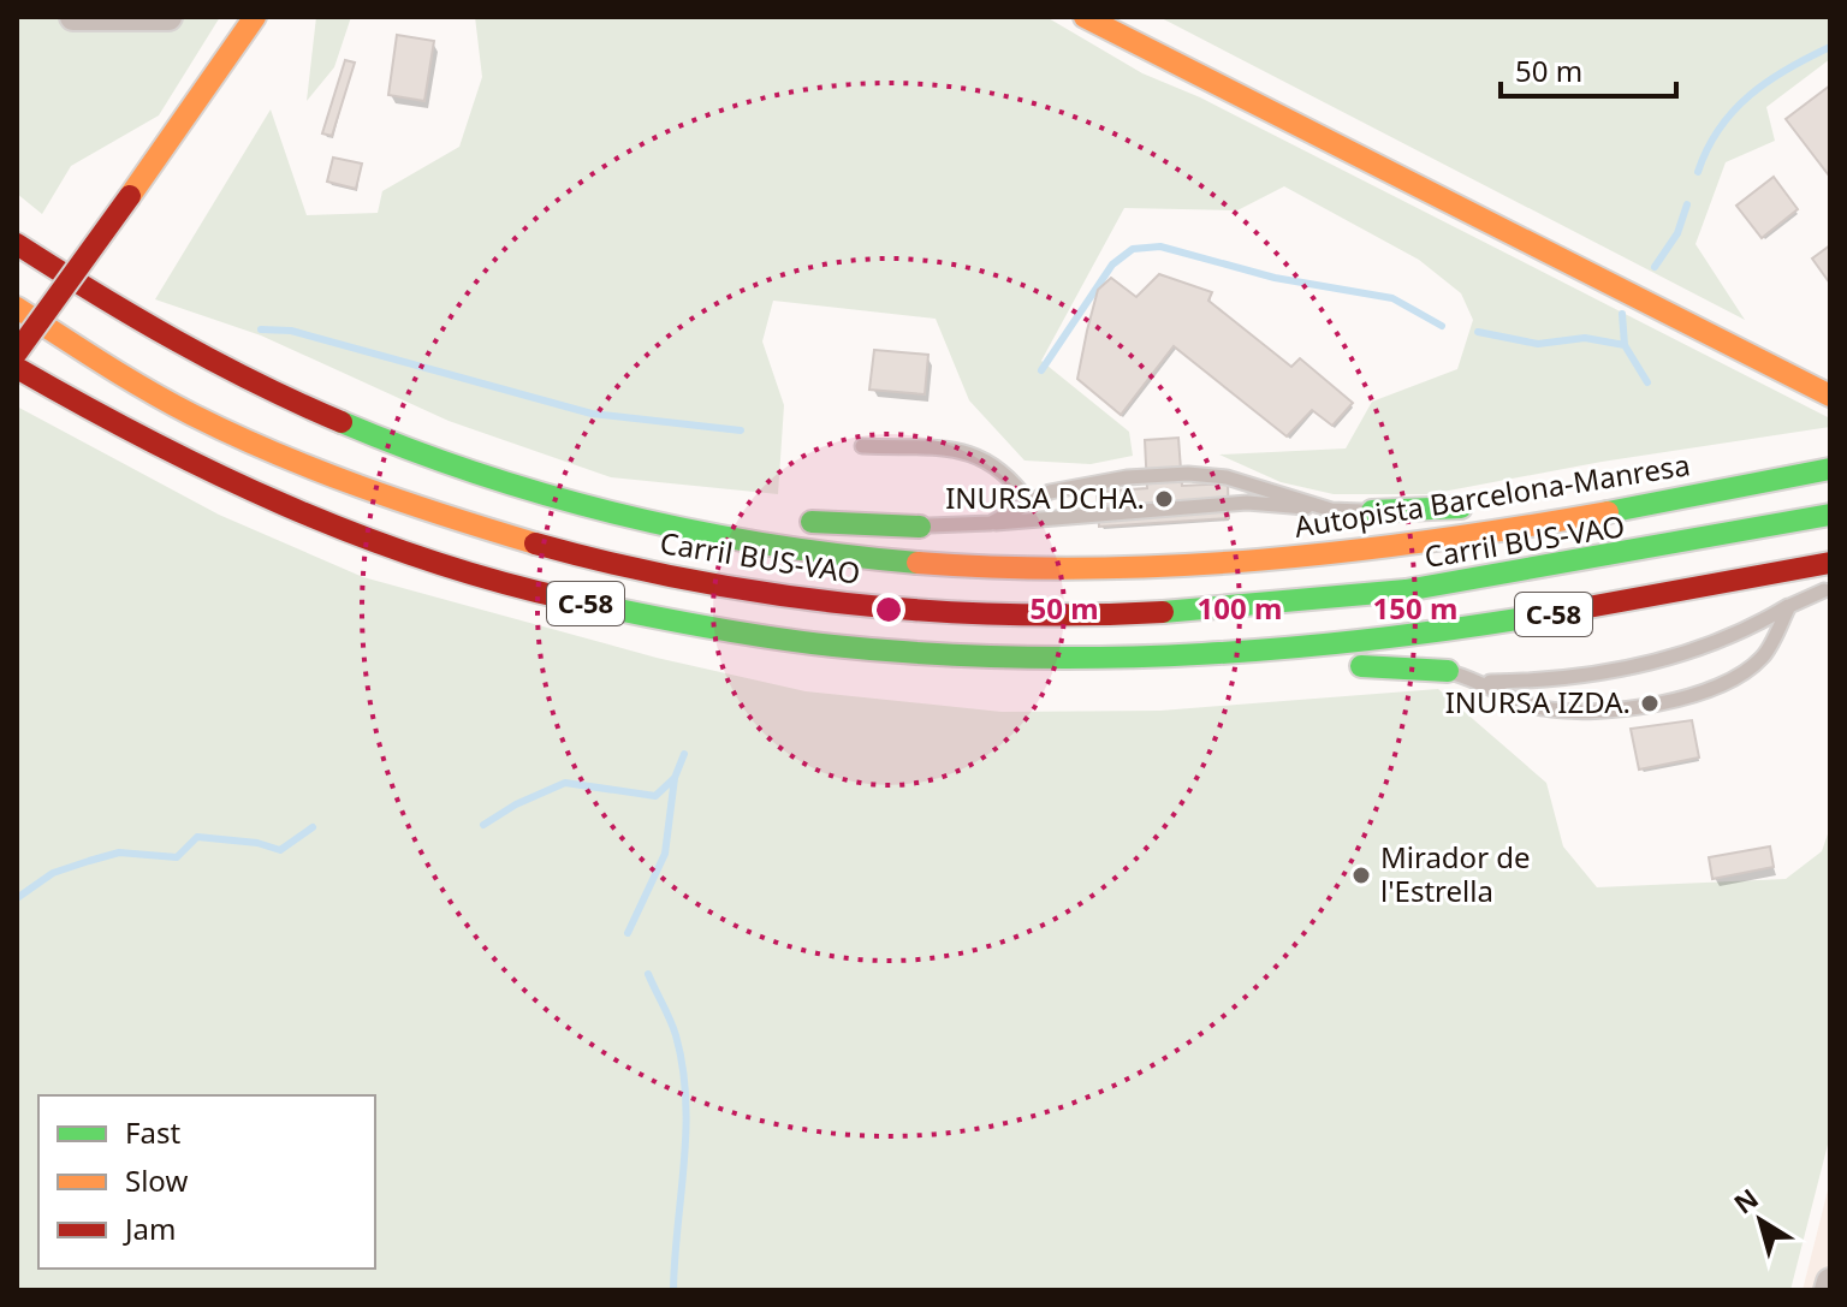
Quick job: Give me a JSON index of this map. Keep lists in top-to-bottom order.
{
  "streets": {
    "main road": ["Autopista Barcelona-Manresa", "Carril BUS-VAO", "C-58"]
  },
  "places": ["INURSA DCHA.", "INURSA IZDA.", "Mirador de l'Estrella"],
  "legend": ["Fast", "Slow", "Jam"],
  "scale_bar": "50 m",
  "north": "top left",
  "rings": ["50 m", "100 m", "150 m"]
}
